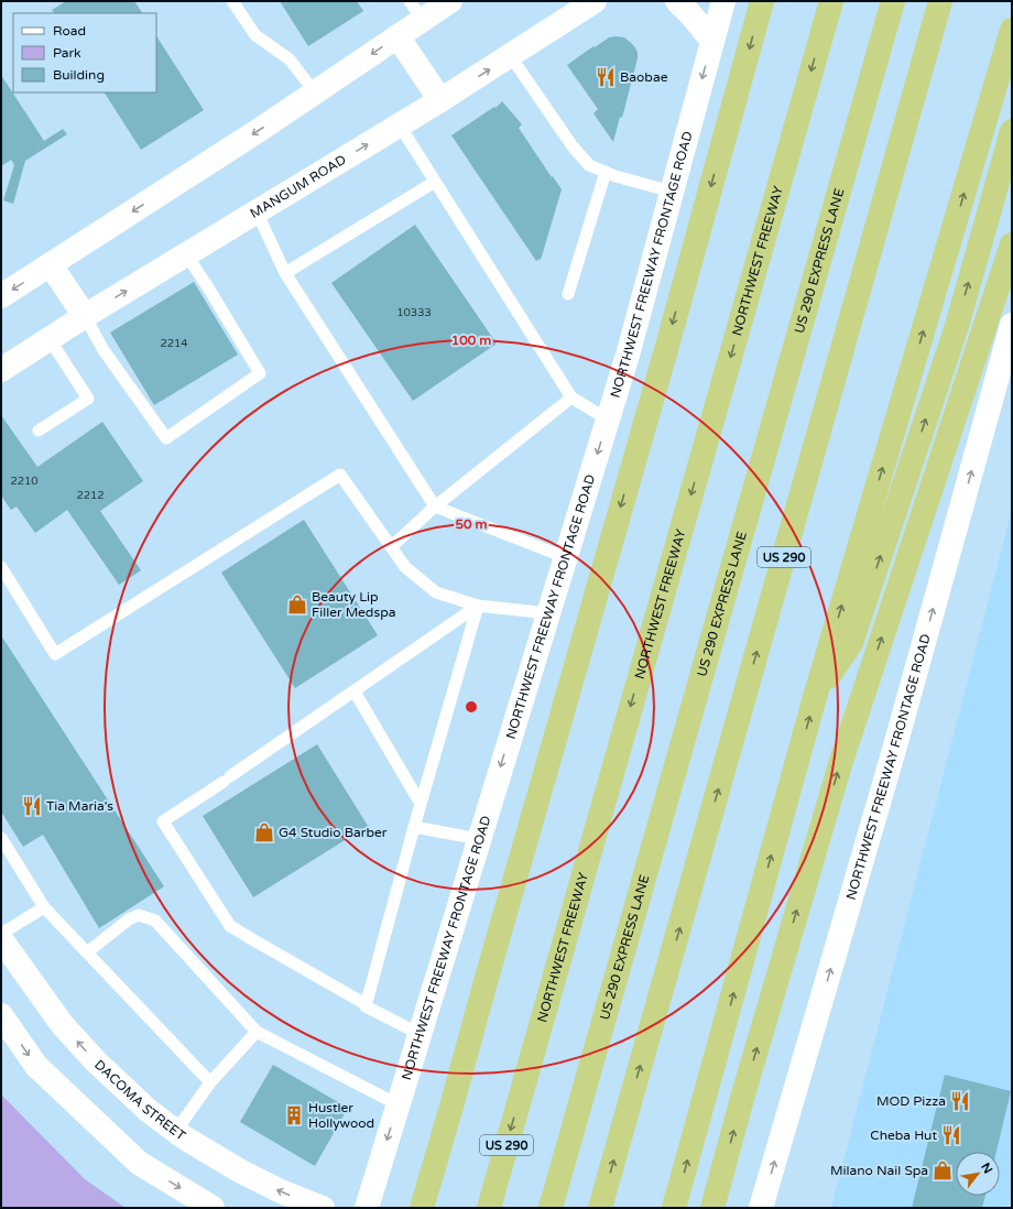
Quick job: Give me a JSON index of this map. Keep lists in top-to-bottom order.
{
  "streets": {
    "highway": ["NORTHWEST FREEWAY", "US 290 EXPRESS LANE", "US 290"],
    "main road": ["MANGUM ROAD", "NORTHWEST FREEWAY FRONTAGE ROAD", "DACOMA STREET"]
  },
  "places": {
    "restaurant": [
      "Baobae",
      "Tia Maria's",
      "MOD Pizza",
      "Cheba Hut"
    ],
    "shop": ["Beauty Lip Filler Medspa", "G4 Studio Barber", "Milano Nail Spa"],
    "building": ["Hustler Hollywood"]
  },
  "house_numbers": [
    "10333",
    "2214",
    "2210",
    "2212"
  ],
  "legend": ["Road", "Park", "Building"],
  "north": "top right",
  "rings": ["100 m", "50 m"]
}
